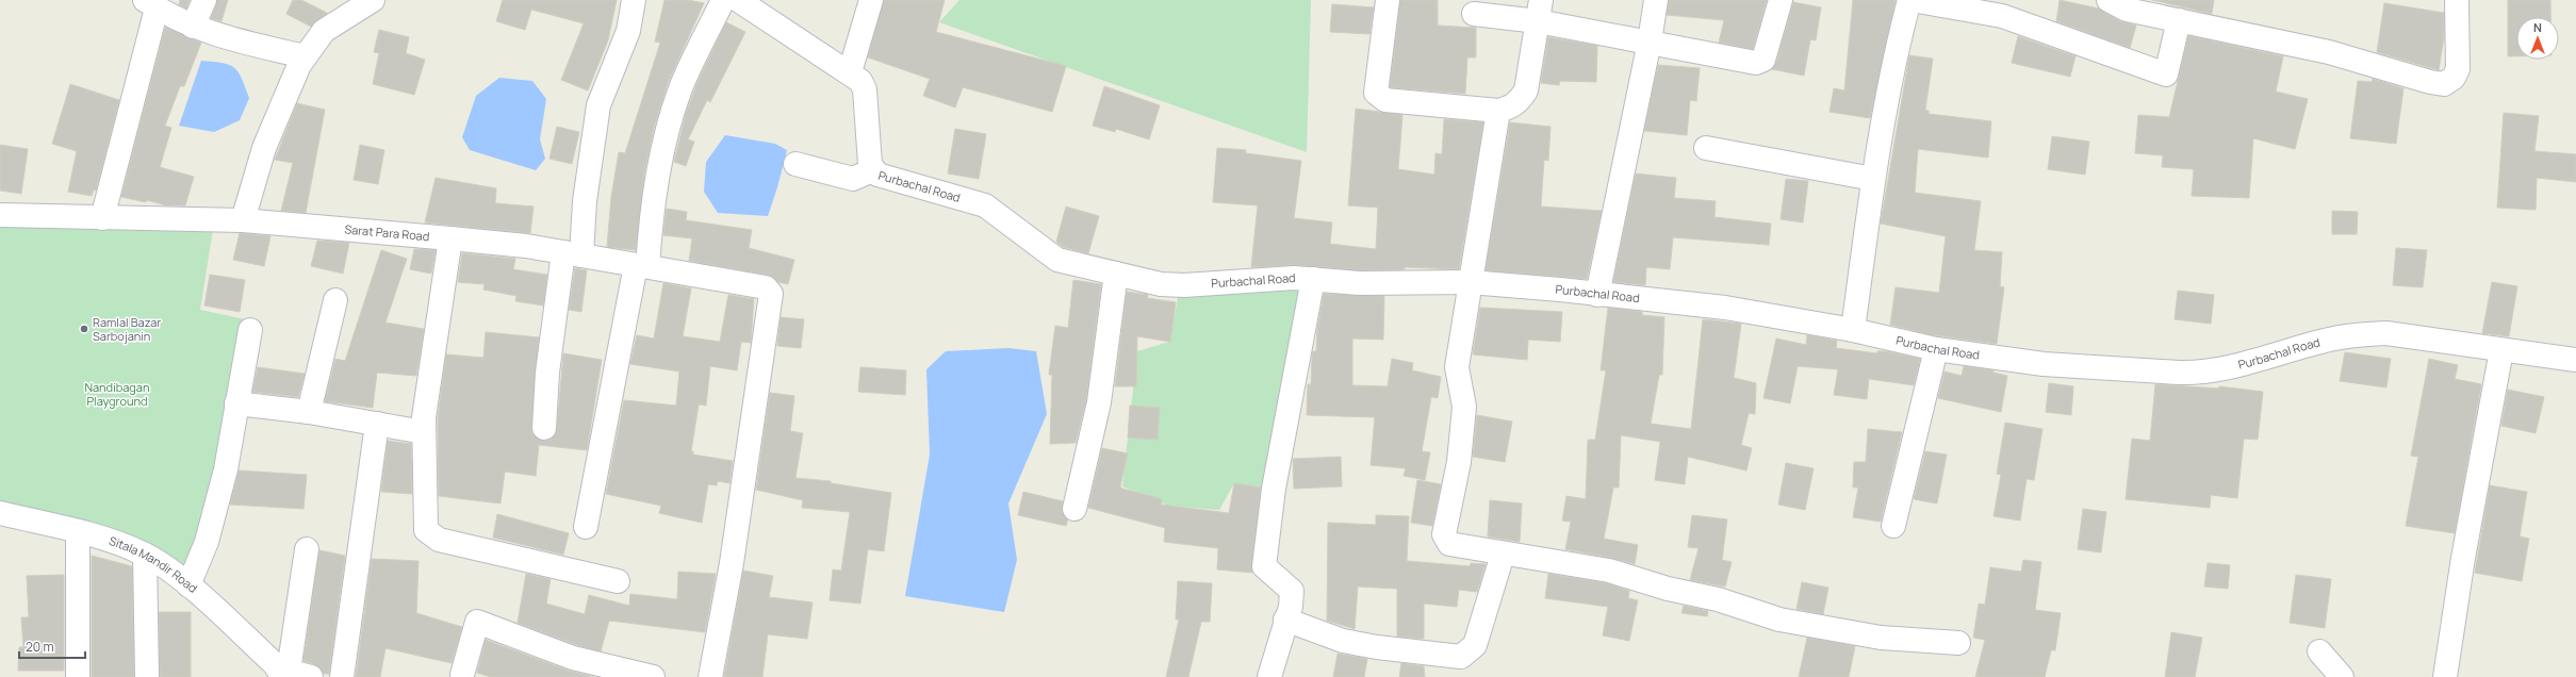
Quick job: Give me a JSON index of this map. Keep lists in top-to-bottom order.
{
  "streets": {
    "street": ["Purbachal Road", "Sarat Para Road", "Sitala Mandir Road"]
  },
  "parks": ["Nandibagan Playground"],
  "places": ["Ramlal Bazar Sarbojanin"],
  "scale_bar": "20 m",
  "north": "top"
}
